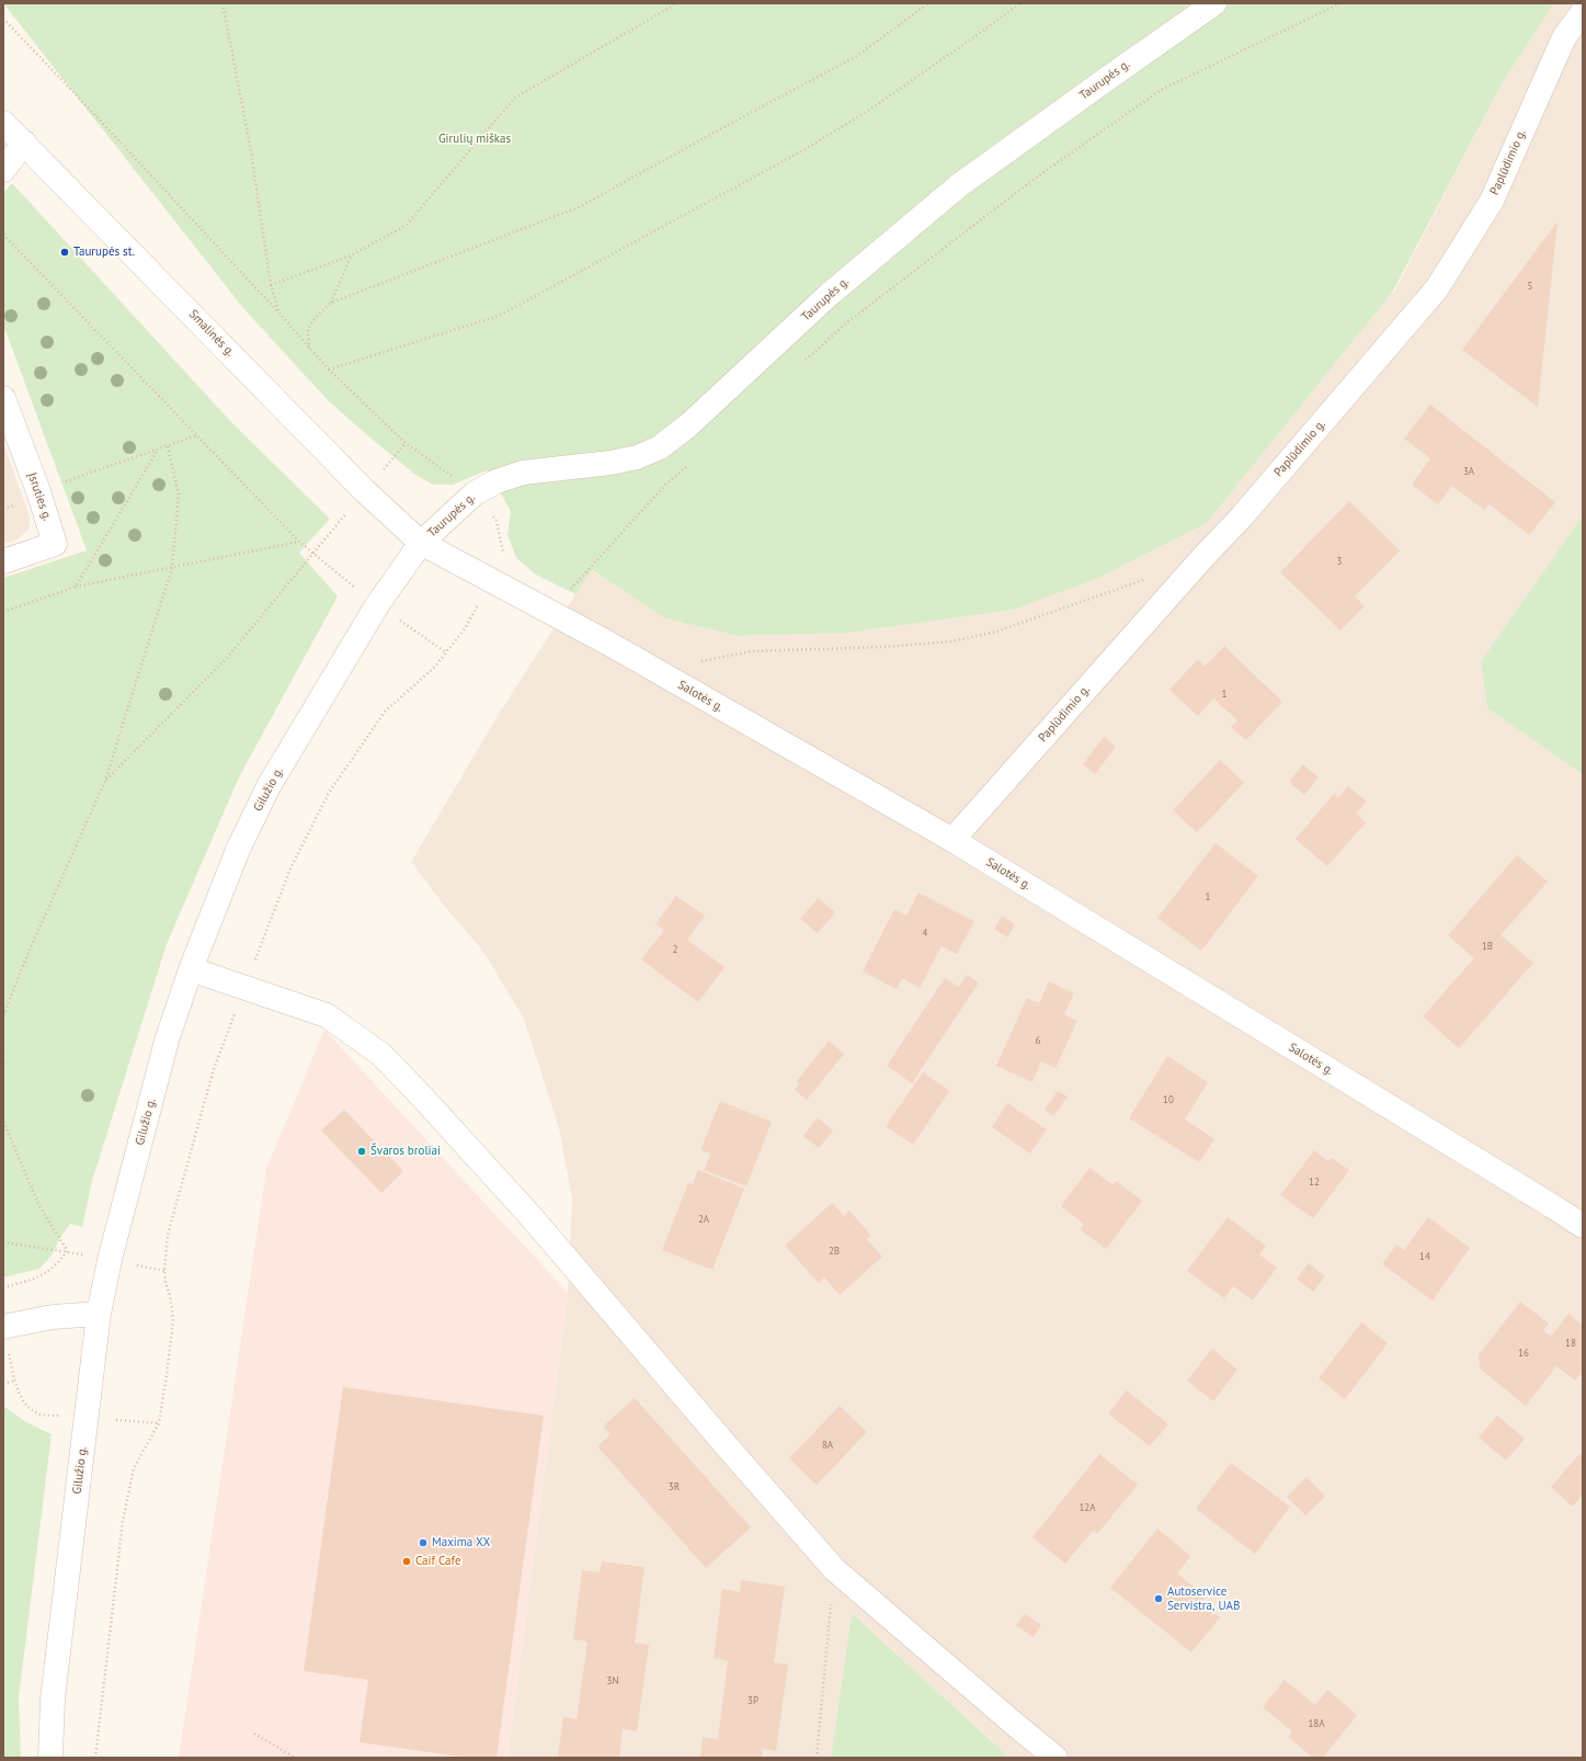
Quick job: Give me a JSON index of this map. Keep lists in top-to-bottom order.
{
  "streets": {
    "street": [
      "Taurupės g.",
      "Paplūdimio g.",
      "Smalinės g.",
      "Įsruties g.",
      "Salotės g.",
      "Gilužio g."
    ]
  },
  "crossings": [
    ["Taurupės g.", "Smalinės g."],
    ["Taurupės g.", "Salotės g."],
    ["Taurupės g.", "Gilužio g."],
    ["Paplūdimio g.", "Salotės g."],
    ["Smalinės g.", "Salotės g."],
    ["Smalinės g.", "Gilužio g."],
    ["Salotės g.", "Gilužio g."]
  ],
  "parks": ["Girulių miškas"],
  "places": [
    "Taurupės st.",
    "Švaros broliai",
    "Maxima XX",
    "Caif Cafe",
    "Autoservice Servistra, UAB"
  ],
  "house_numbers": [
    "5",
    "3A",
    "3",
    "1",
    "1",
    "4",
    "1B",
    "2",
    "6",
    "10",
    "12",
    "2A",
    "2B",
    "14",
    "18",
    "16",
    "8A",
    "3R",
    "12A",
    "3N",
    "3P",
    "18A"
  ]
}
